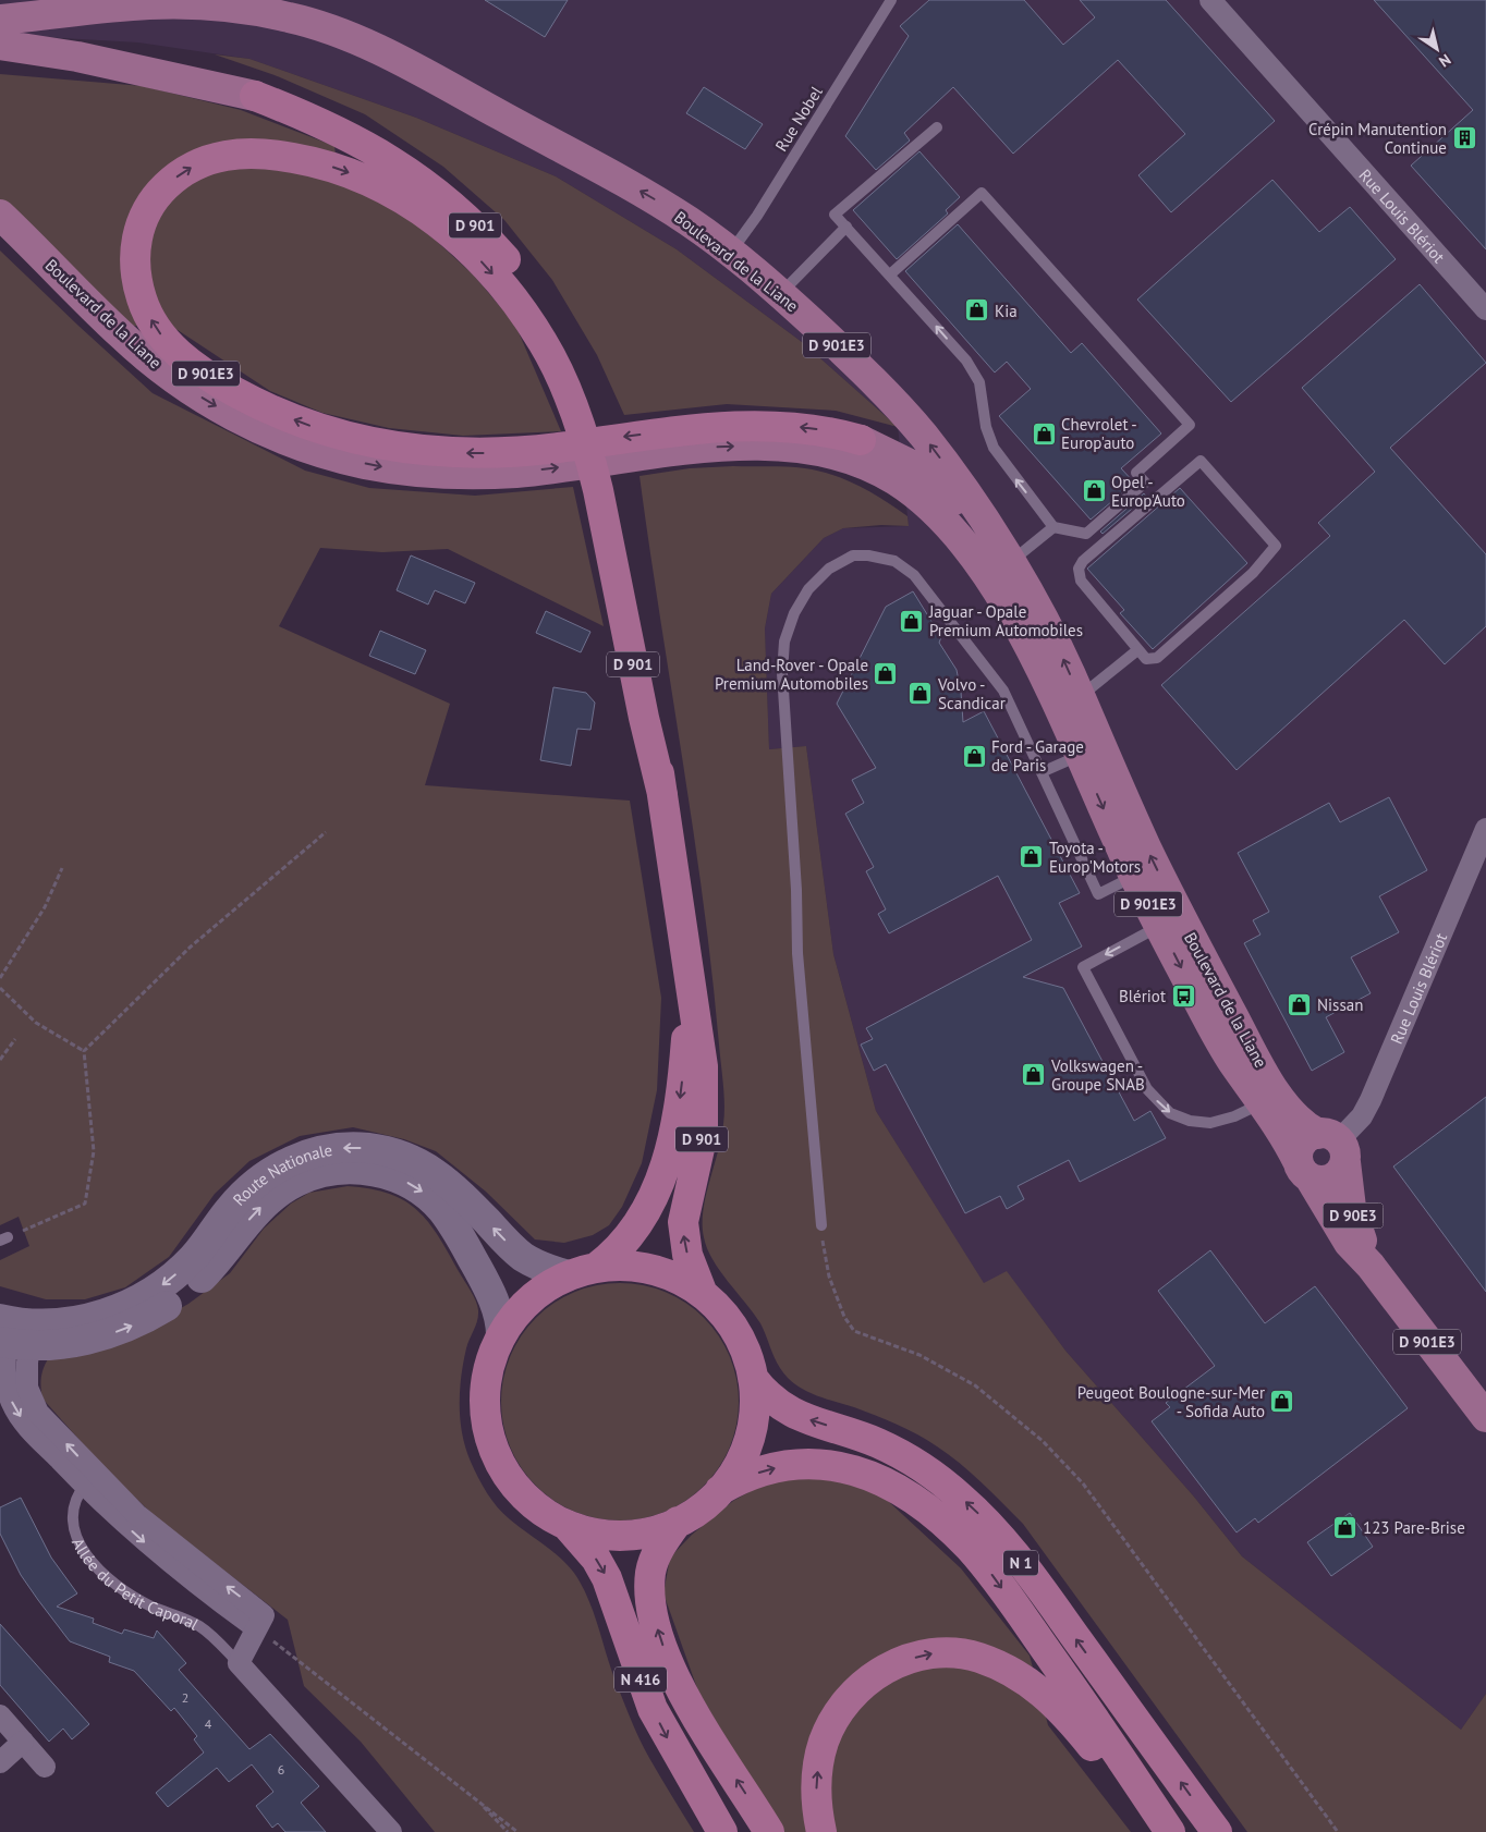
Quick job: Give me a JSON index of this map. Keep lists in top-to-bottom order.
{
  "streets": {
    "highway": [
      "D 901",
      "D 901E3",
      "N 1",
      "N 416"
    ],
    "main road": ["Boulevard de la Liane", "Route Nationale", "D 90E3"],
    "street": ["Rue Louis Blériot", "Allée du Petit Caporal"],
    "lane": ["Rue Nobel"]
  },
  "crossings": [
    ["Rue Nobel", "Boulevard de la Liane"],
    ["Rue Louis Blériot", "Boulevard de la Liane"],
    ["D 901", "D 901E3"],
    ["D 901", "Route Nationale"],
    ["Boulevard de la Liane", "D 901E3"]
  ],
  "places": {
    "building": ["Crépin Manutention Continue"],
    "shop": [
      "Kia",
      "Chevrolet - Europ'auto",
      "Opel - Europ'Auto",
      "Jaguar - Opale Premium Automobiles",
      "Land-Rover - Opale Premium Automobiles",
      "Volvo - Scandicar",
      "Ford - Garage de Paris",
      "Toyota - Europ'Motors",
      "Nissan",
      "Volkswagen - Groupe SNAB",
      "Peugeot Boulogne-sur-Mer - Sofida Auto",
      "123 Pare-Brise"
    ],
    "bus stop": ["Blériot"]
  },
  "house_numbers": ["2", "4", "6"],
  "north": "bottom right"
}
